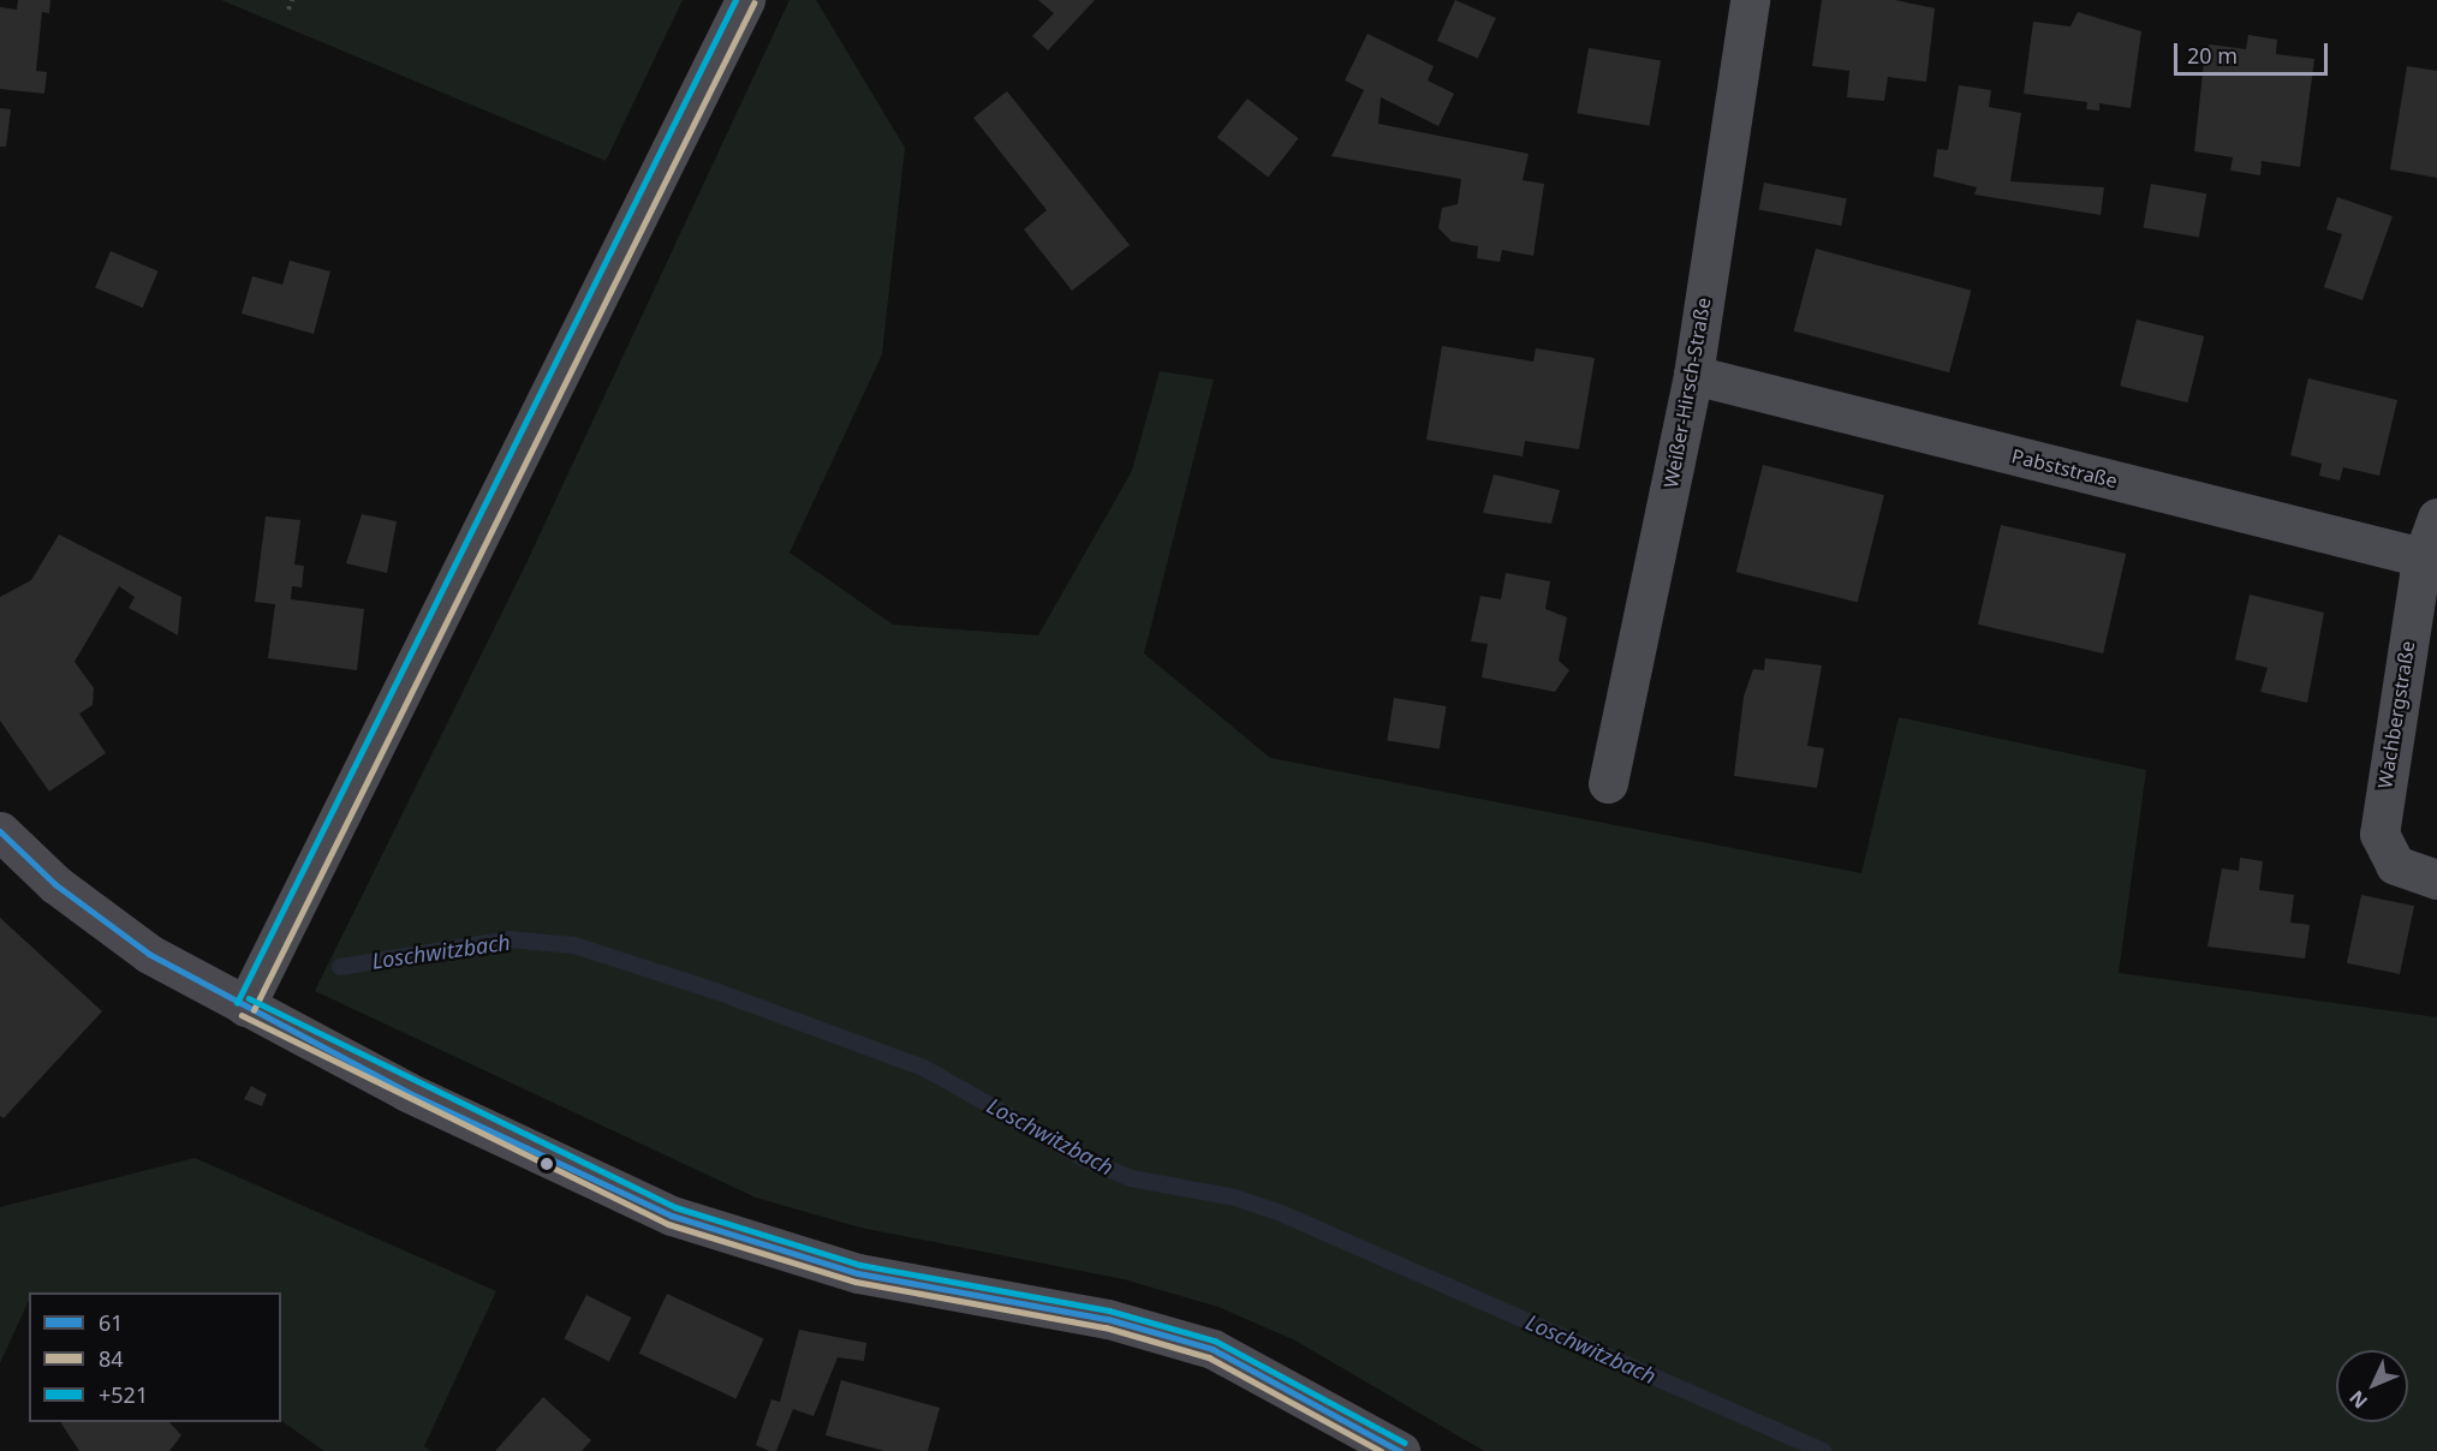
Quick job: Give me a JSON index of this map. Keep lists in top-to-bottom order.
{
  "streets": {
    "street": ["Weißer-Hirsch-Straße", "Pabststraße", "Wachbergstraße"]
  },
  "crossings": [
    ["Weißer-Hirsch-Straße", "Pabststraße"],
    ["Pabststraße", "Wachbergstraße"]
  ],
  "water": ["Loschwitzbach"],
  "lines": ["transit line +521", "transit line 84", "transit line 61"],
  "legend": ["61", "84", "+521"],
  "scale_bar": "20 m",
  "north": "bottom left"
}
